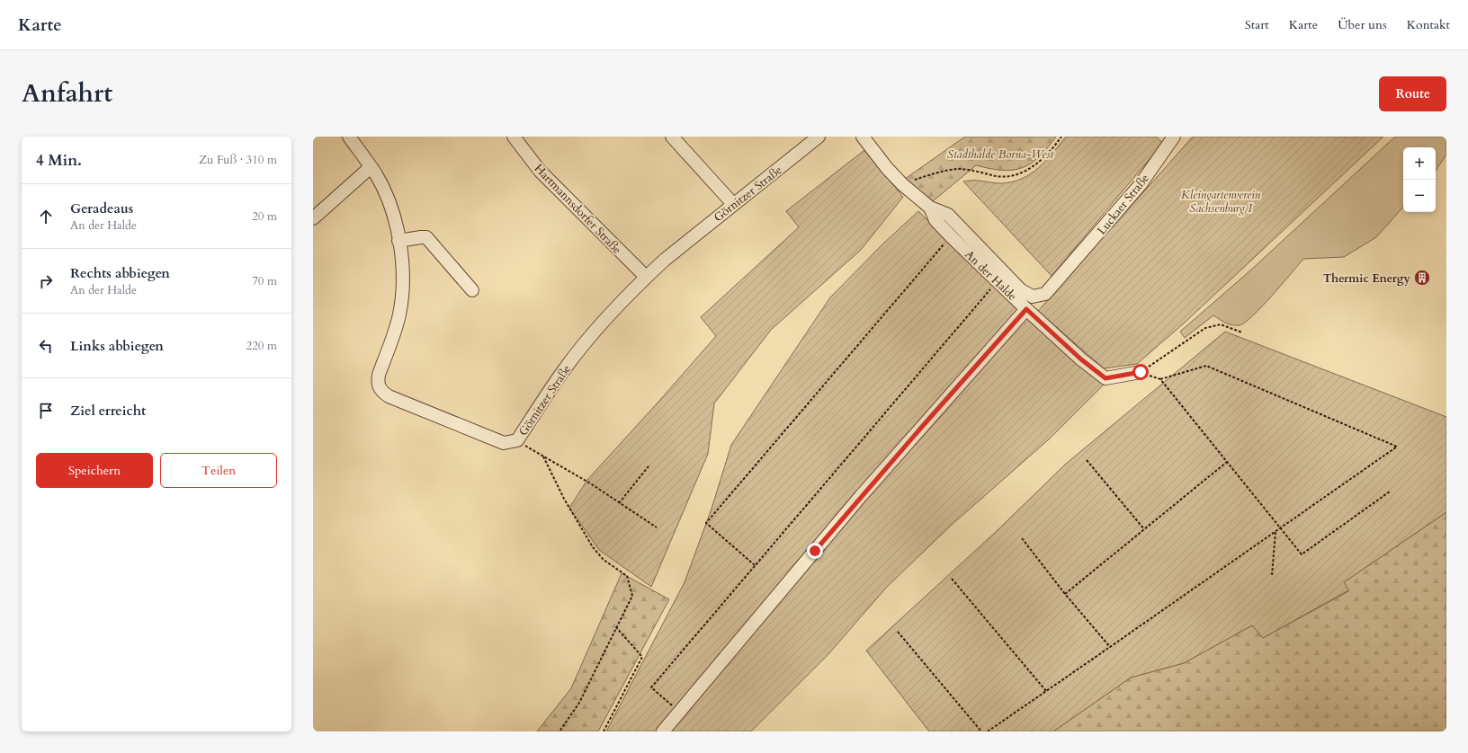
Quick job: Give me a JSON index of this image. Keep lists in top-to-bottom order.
{
  "streets": {
    "street": [
      "Görnitzer Straße",
      "Luckaer Straße",
      "Hartmannsdorfer Straße",
      "An der Halde"
    ]
  },
  "crossings": [
    ["Görnitzer Straße", "Hartmannsdorfer Straße"],
    ["Luckaer Straße", "An der Halde"]
  ],
  "parks": ["Stadthalde Borna-West", "Kleingartenverein Sachsenburg I"],
  "places": {
    "building": ["Thermic Energy"]
  },
  "page": {
    "header": "Karte",
    "nav": [
      "Start",
      "Karte",
      "Über uns",
      "Kontakt"
    ],
    "title": "Anfahrt",
    "buttons": [
      "Route",
      ["Speichern", "Teilen"]
    ],
    "heading": ["4 Min.", "Zu Fuß · 310 m"],
    "map_buttons": ["+", "−"],
    "list": [
      ["Geradeaus", "An der Halde", "20 m"],
      ["Rechts abbiegen", "An der Halde", "70 m"],
      ["Links abbiegen", "220 m"],
      "Ziel erreicht"
    ]
  }
}
